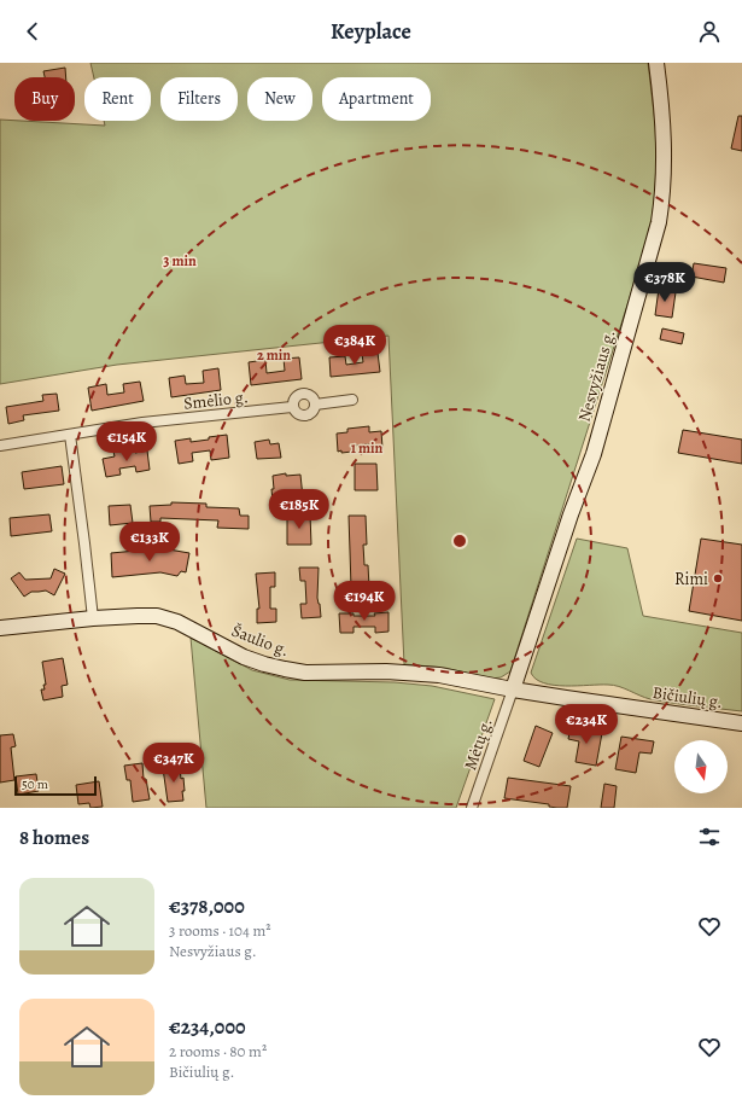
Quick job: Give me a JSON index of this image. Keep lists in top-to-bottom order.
{
  "streets": {
    "street": [
      "Nesvyžiaus g.",
      "Smėlio g.",
      "Šaulio g.",
      "Bičiulių g.",
      "Mėtų g."
    ]
  },
  "crossings": [
    ["Nesvyžiaus g.", "Šaulio g."],
    ["Nesvyžiaus g.", "Bičiulių g."],
    ["Nesvyžiaus g.", "Mėtų g."],
    ["Šaulio g.", "Bičiulių g."],
    ["Šaulio g.", "Mėtų g."],
    ["Bičiulių g.", "Mėtų g."]
  ],
  "places": ["Rimi"],
  "scale_bar": "50 m",
  "north": "bottom",
  "page": {
    "header": "Keyplace",
    "chip": [
      "Buy",
      "Rent",
      "Filters",
      "New",
      "Apartment"
    ],
    "price": [
      "€378K",
      "€384K",
      "€154K",
      "€185K",
      "€133K",
      "€194K",
      "€234K",
      "€347K"
    ],
    "scale": "50 m",
    "heading": "8 homes",
    "list": [
      {
        "name": "€378,000",
        "note": "3 rooms · 104 m² · Nesvyžiaus g."
      },
      {
        "name": "€234,000",
        "note": "2 rooms · 80 m² · Bičiulių g."
      }
    ]
  },
  "rings": ["3 min", "2 min", "1 min"]
}
